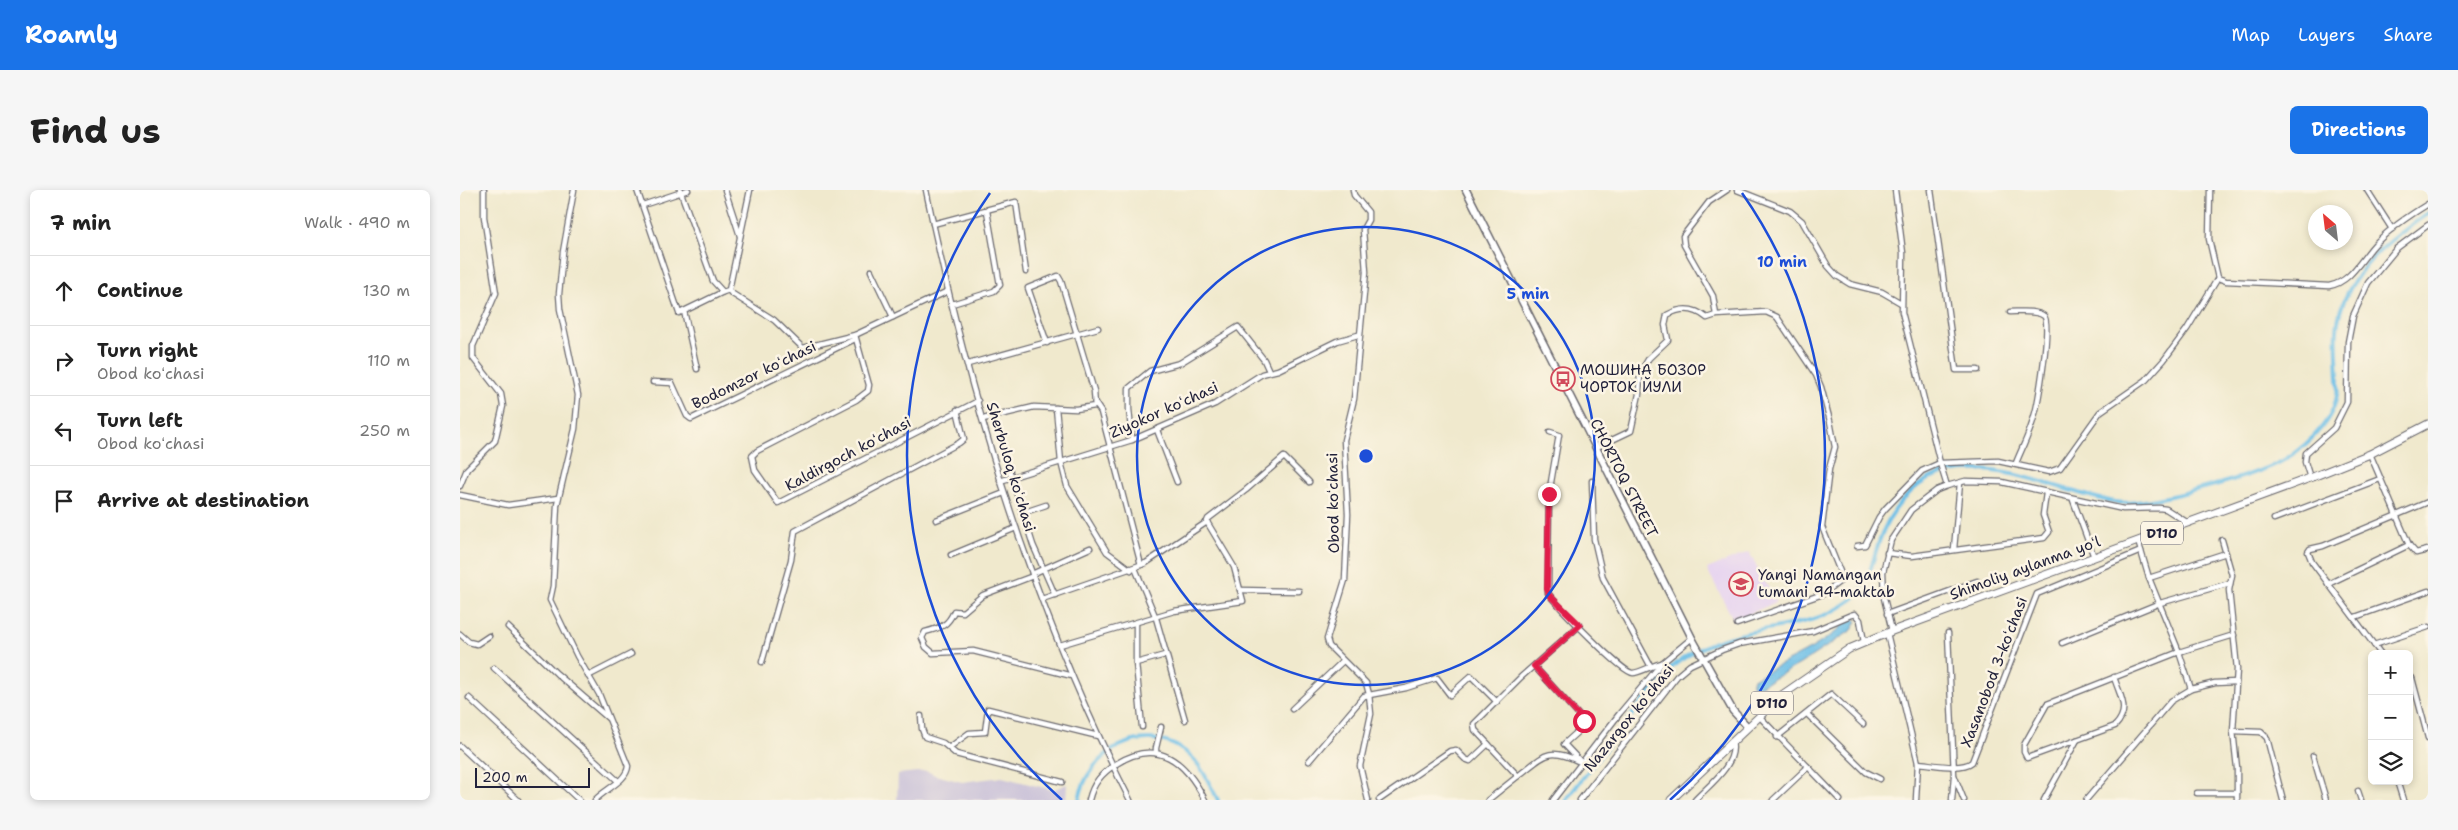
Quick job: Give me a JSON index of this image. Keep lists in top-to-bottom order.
{
  "streets": {
    "main road": ["CHORTOQ STREET", "D110", "Shimoliy aylanma yoʻl"],
    "street": [
      "Bodomzor koʻchasi",
      "Ziyokor koʻchasi",
      "Kaldirgoch koʻchasi",
      "Sherbuloq koʻchasi",
      "Obod koʻchasi",
      "Xasanobod 3-koʻchasi",
      "Nazargox koʻchasi"
    ]
  },
  "crossings": [
    ["Bodomzor koʻchasi", "Kaldirgoch koʻchasi"],
    ["Ziyokor koʻchasi", "Sherbuloq koʻchasi"],
    ["Ziyokor koʻchasi", "Obod koʻchasi"],
    ["Kaldirgoch koʻchasi", "Sherbuloq koʻchasi"],
    ["CHORTOQ STREET", "Shimoliy aylanma yoʻl"],
    ["CHORTOQ STREET", "Nazargox koʻchasi"],
    ["Shimoliy aylanma yoʻl", "Nazargox koʻchasi"]
  ],
  "places": {
    "bus stop": ["МОШИНА БОЗОР ЧОРТОК ЙУЛИ"],
    "school or university": ["Yangi Namangan tumani 94-maktab"]
  },
  "scale_bar": "200 m",
  "north": "top left",
  "page": {
    "header": "Roamly",
    "nav": ["Map", "Layers", "Share"],
    "buttons": "Directions",
    "title": "Find us",
    "heading": ["7 min", "Walk · 490 m"],
    "list": [
      ["Continue", "130 m"],
      ["Turn right", "Obod koʻchasi", "110 m"],
      ["Turn left", "Obod koʻchasi", "250 m"],
      "Arrive at destination"
    ],
    "map_buttons": ["+", "−"],
    "scale": "200 m"
  },
  "rings": ["10 min", "5 min"]
}
